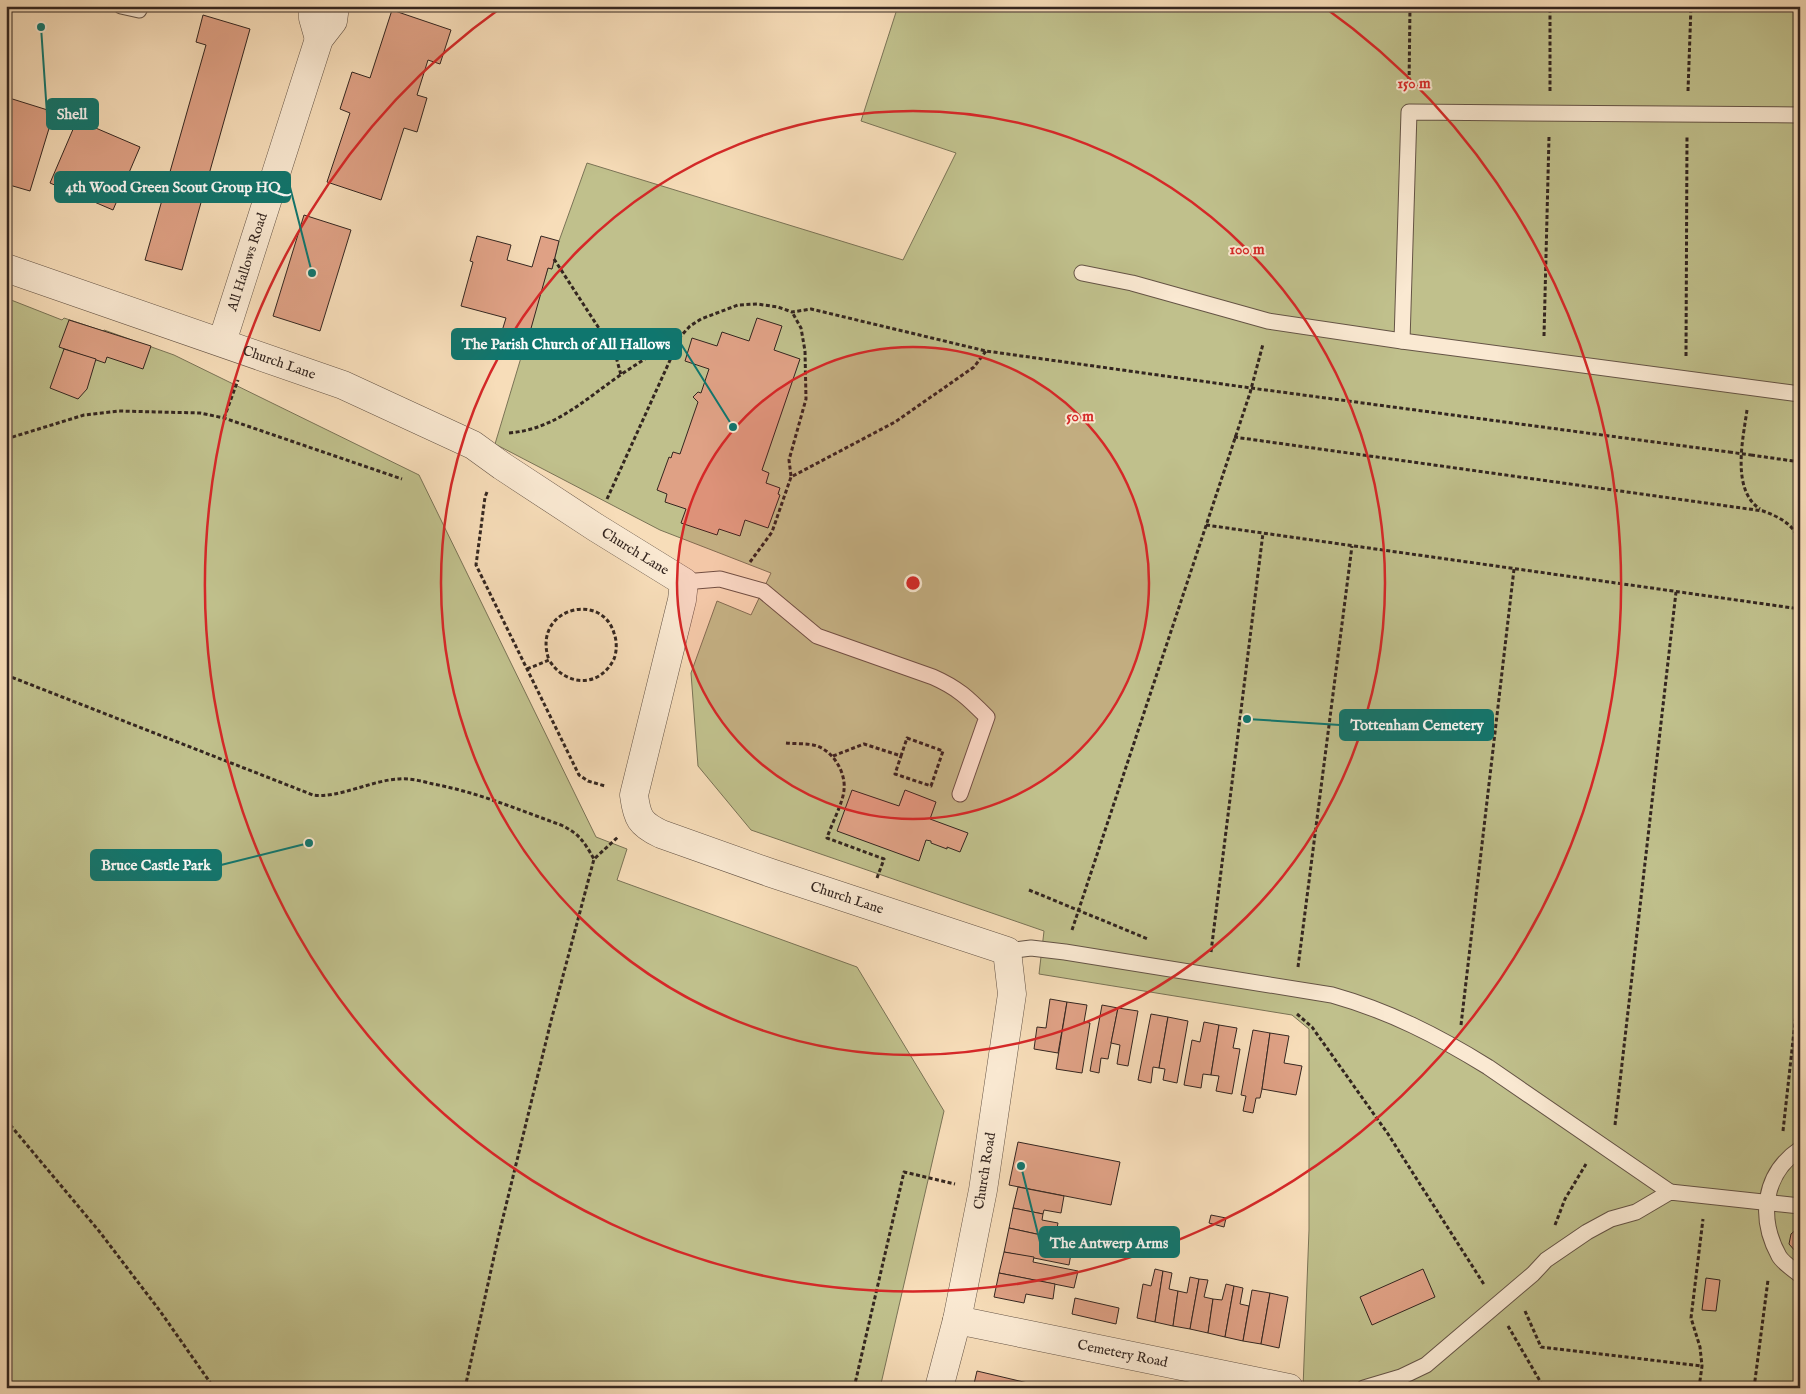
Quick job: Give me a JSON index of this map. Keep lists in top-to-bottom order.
{
  "streets": {
    "street": [
      "All Hallows Road",
      "Church Lane",
      "Church Road",
      "Cemetery Road"
    ]
  },
  "crossings": [
    ["All Hallows Road", "Church Lane"],
    ["Church Lane", "Church Road"],
    ["Church Road", "Cemetery Road"]
  ],
  "places": [
    "Shell",
    "4th Wood Green Scout Group HQ",
    "The Parish Church of All Hallows",
    "Tottenham Cemetery",
    "Bruce Castle Park",
    "The Antwerp Arms"
  ],
  "rings": ["150 m", "100 m", "50 m"]
}
